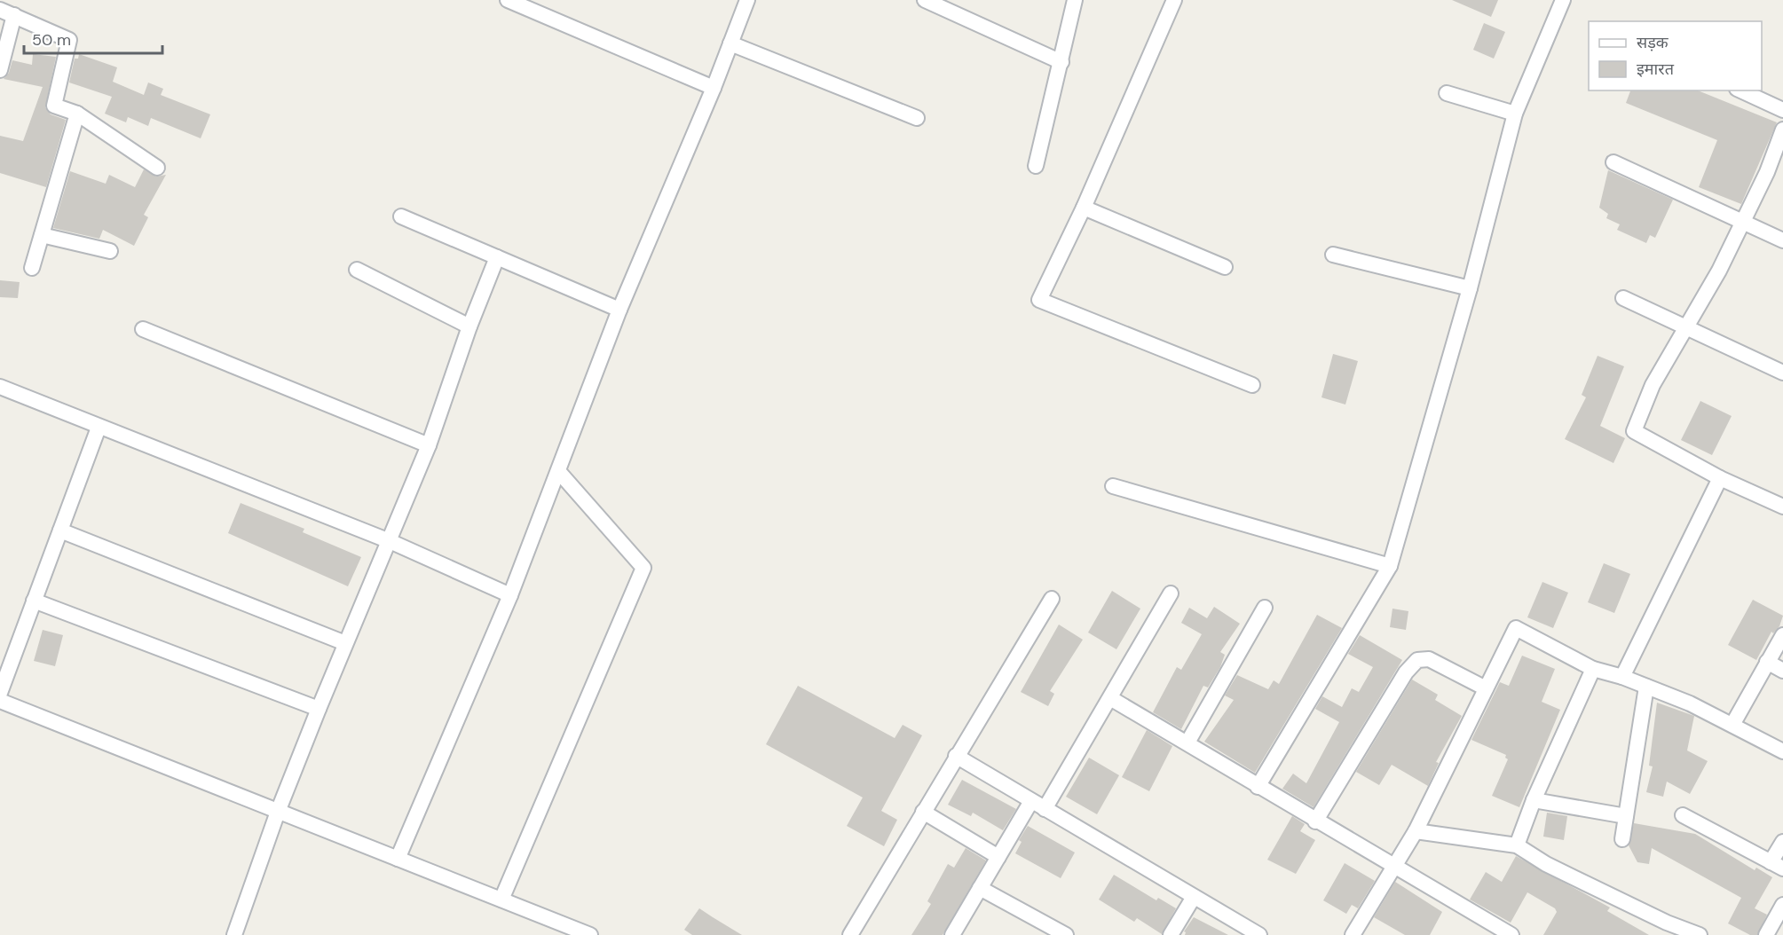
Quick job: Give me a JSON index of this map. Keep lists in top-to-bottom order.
{
  "legend": ["सड़क", "इमारत"],
  "scale_bar": "50 m"
}
